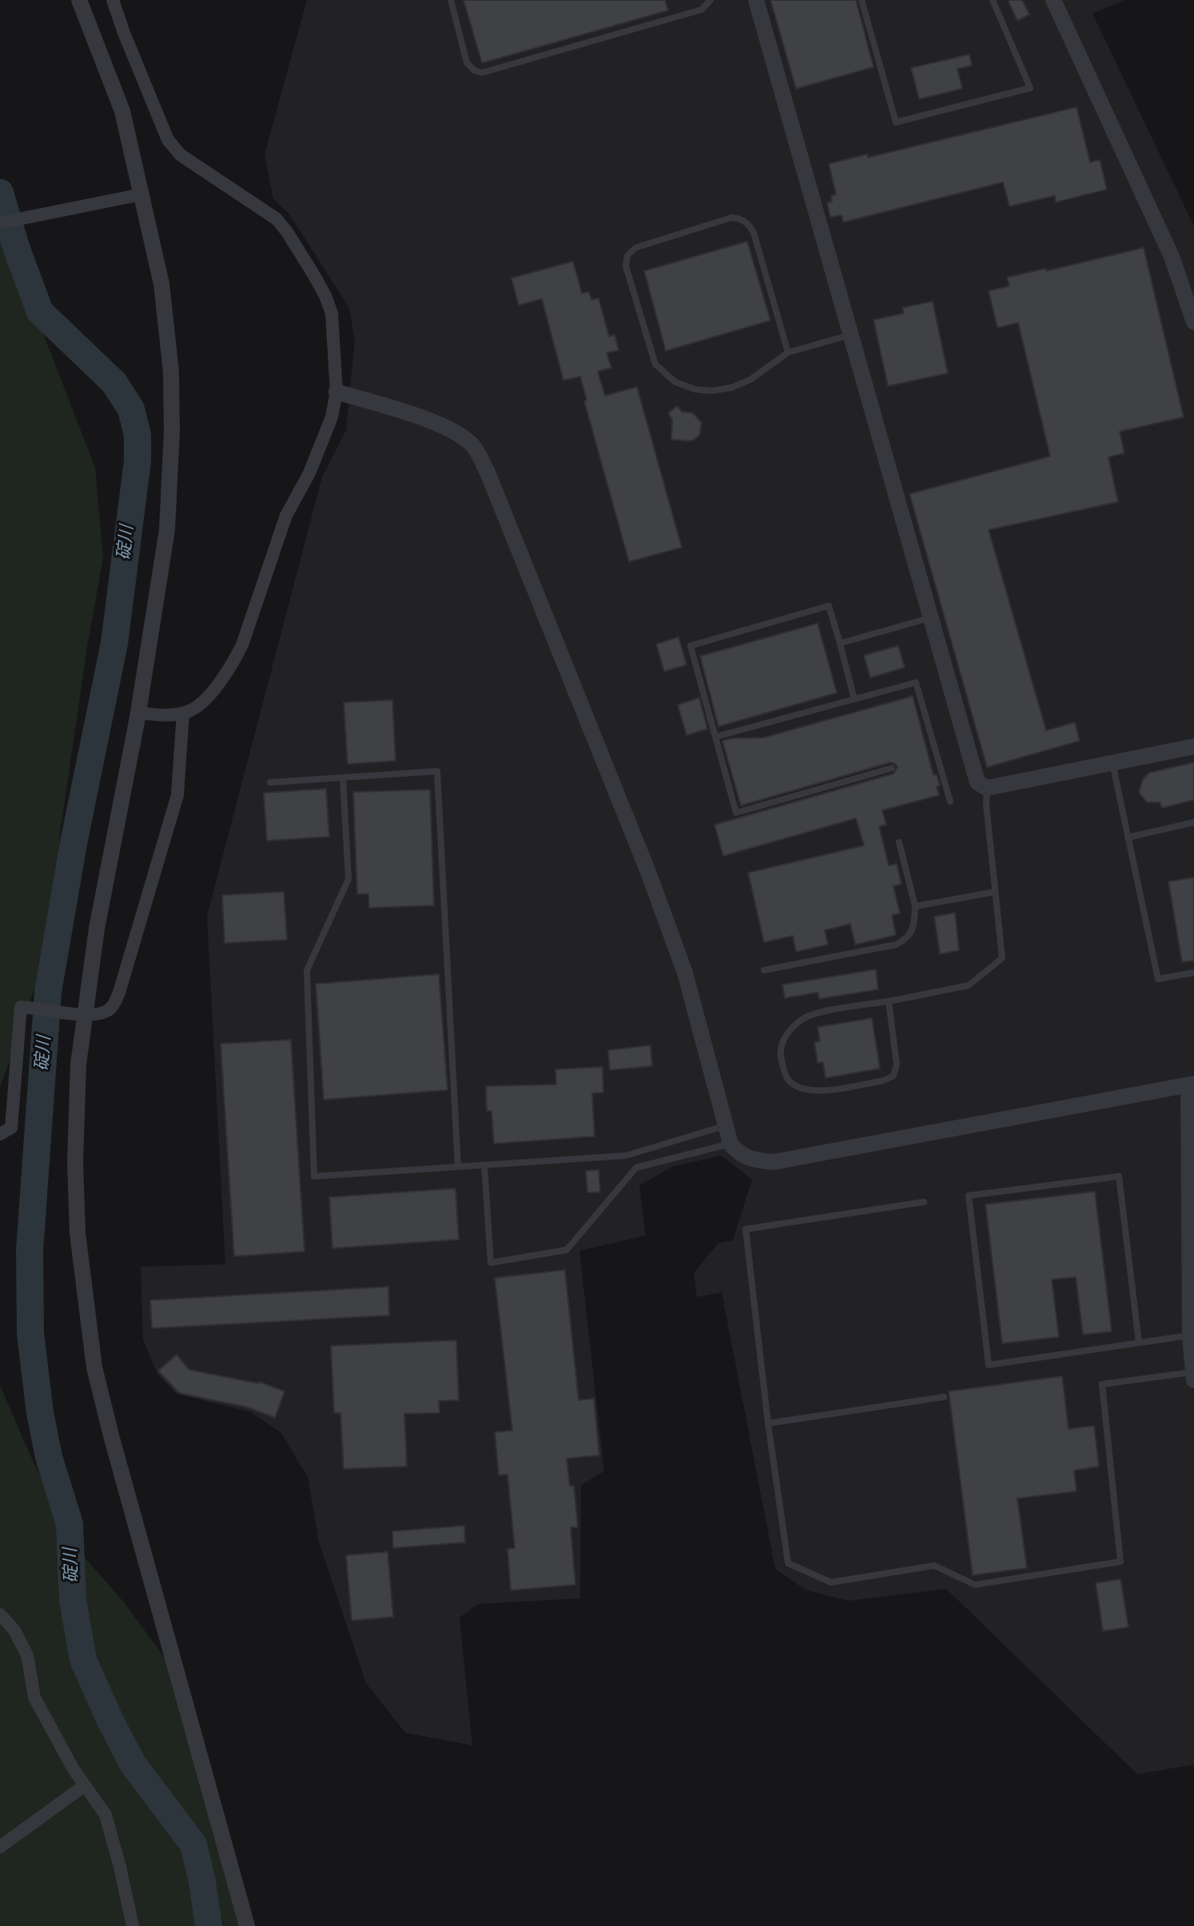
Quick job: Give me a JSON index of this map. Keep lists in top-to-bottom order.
{
  "water": ["碇川"]
}
